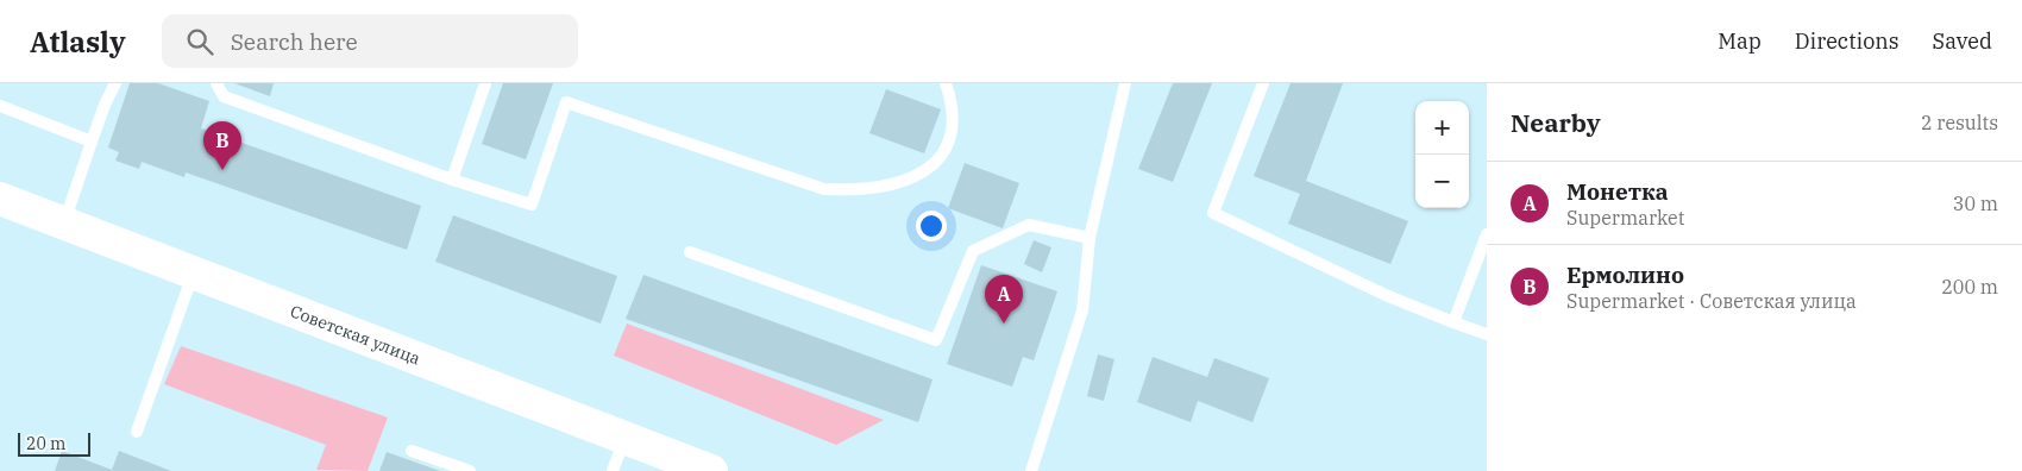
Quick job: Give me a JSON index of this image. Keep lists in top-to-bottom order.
{
  "streets": {
    "main road": ["Советская улица"]
  },
  "scale_bar": "20 m",
  "page": {
    "header": "Atlasly",
    "search": "Search here",
    "nav": ["Map", "Directions", "Saved"],
    "heading": ["Nearby", "2 results"],
    "map_buttons": ["+", "−"],
    "pins": ["B", "A"],
    "list": [
      {
        "mark": "A",
        "name": "Монетка",
        "note": "Supermarket",
        "value": "30 m"
      },
      {
        "mark": "B",
        "name": "Ермолино",
        "note": "Supermarket · Советская улица",
        "value": "200 m"
      }
    ],
    "scale": "20 m"
  }
}
